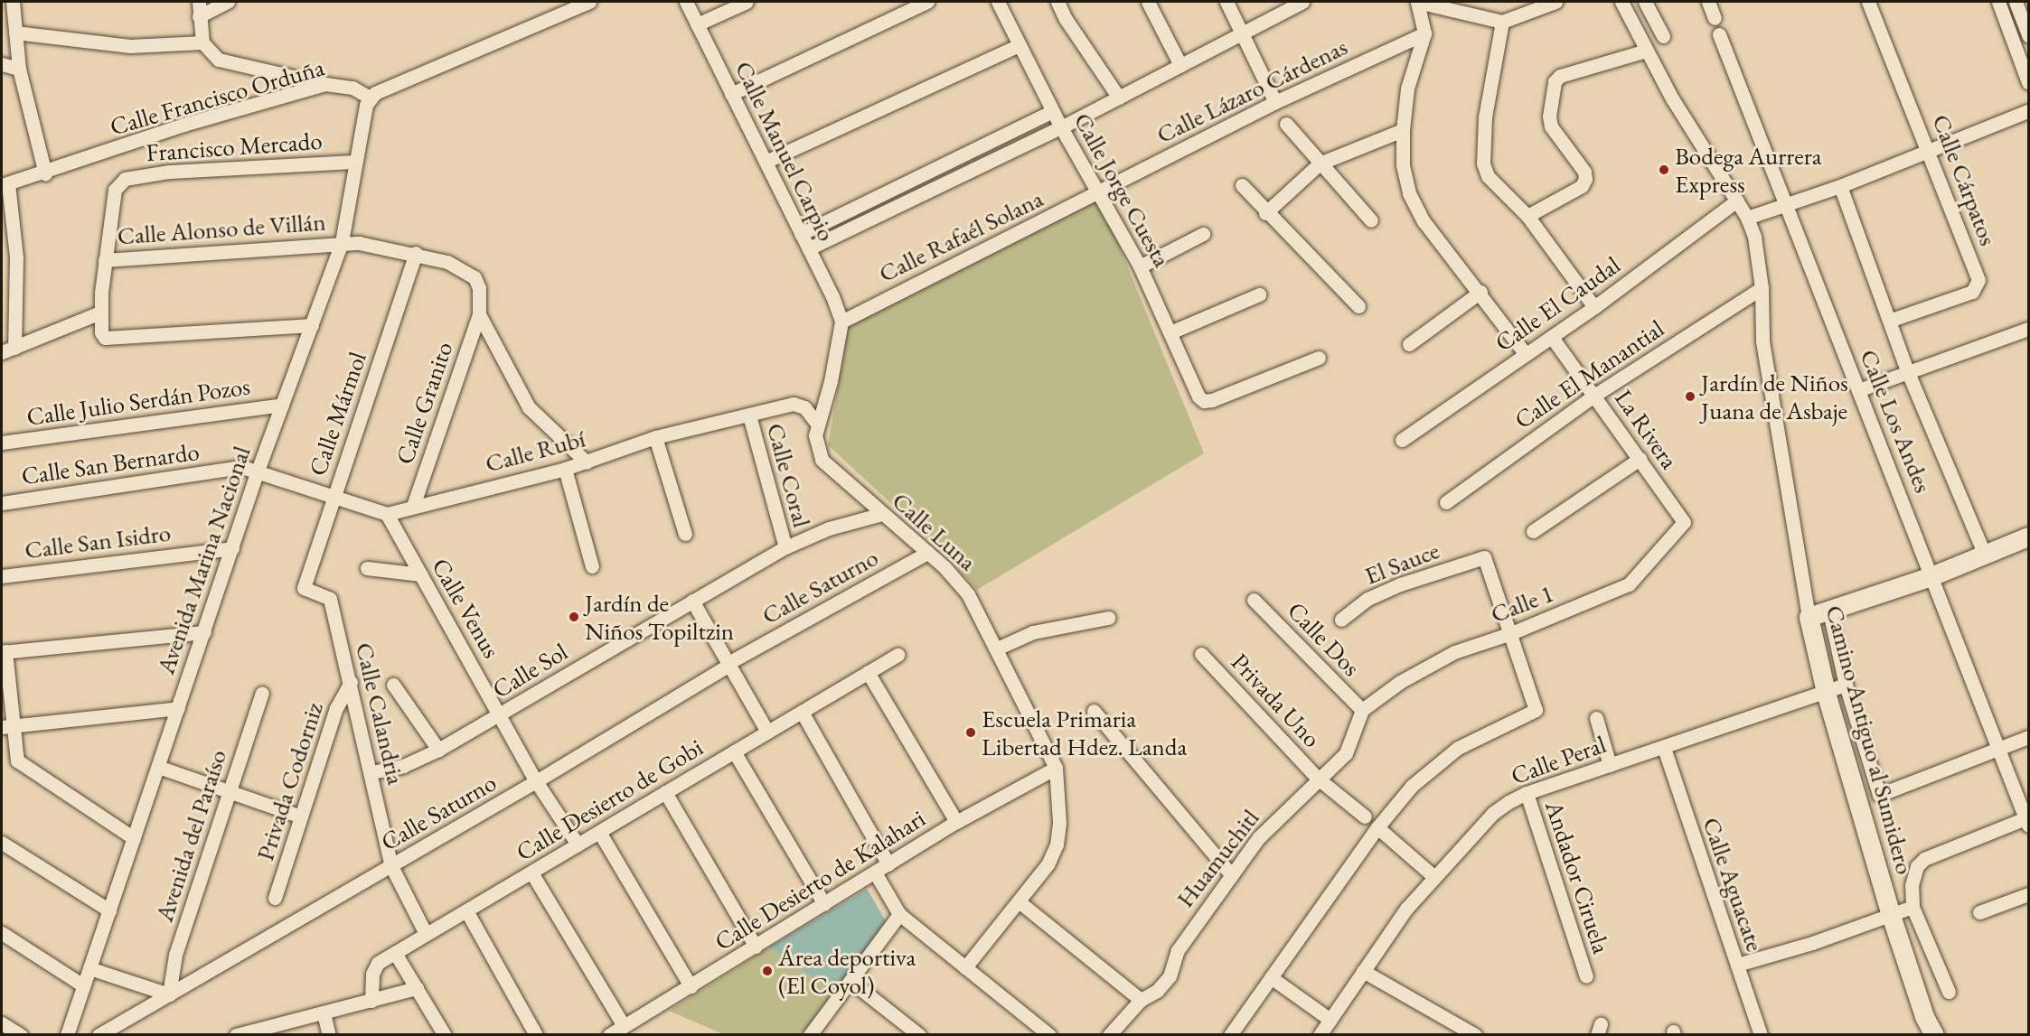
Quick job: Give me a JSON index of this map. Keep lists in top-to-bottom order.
{
  "streets": {
    "main road": ["Camino Antiguo al Sumidero"],
    "street": [
      "Calle Lázaro Cárdenas",
      "Calle Francisco Orduña",
      "Francisco Mercado",
      "Calle Manuel Carpio",
      "Calle Cárpatos",
      "Calle Jorge Cuesta",
      "Calle Alonso de Villán",
      "Calle Rafaél Solana",
      "Calle El Caudal",
      "Calle El Manantial",
      "Calle Julio Serdán Pozos",
      "Calle Granito",
      "Calle Mármol",
      "Calle Los Andes",
      "La Rivera",
      "Calle Rubí",
      "Calle San Bernardo",
      "Calle Coral",
      "Calle Luna",
      "Calle San Isidro",
      "Avenida Marina Nacional",
      "El Sauce",
      "Calle Saturno",
      "Calle 1",
      "Calle Venus",
      "Calle Dos",
      "Calle Sol",
      "Privada Uno",
      "Calle Calandria",
      "Calle Peral",
      "Privada Codorniz",
      "Calle Desierto de Gobi",
      "Avenida del Paraíso",
      "Huamuchitl",
      "Andador Ciruela",
      "Calle Desierto de Kalahari",
      "Calle Aguacate"
    ]
  },
  "crossings": [
    ["Calle Lázaro Cárdenas", "Calle Jorge Cuesta"],
    ["Calle Lázaro Cárdenas", "Calle Rafaél Solana"],
    ["Calle Francisco Orduña", "Avenida Marina Nacional"],
    ["Francisco Mercado", "Calle Alonso de Villán"],
    ["Francisco Mercado", "Avenida Marina Nacional"],
    ["Calle Manuel Carpio", "Calle Rafaél Solana"],
    ["Calle Manuel Carpio", "Calle Luna"],
    ["Calle Cárpatos", "Calle Los Andes"],
    ["Calle Jorge Cuesta", "Calle Rafaél Solana"],
    ["Calle Alonso de Villán", "Calle Granito"],
    ["Calle Alonso de Villán", "Calle Mármol"],
    ["Calle Alonso de Villán", "Avenida Marina Nacional"],
    ["Calle Rafaél Solana", "Calle Luna"],
    ["Calle El Caudal", "La Rivera"],
    ["Calle El Caudal", "Camino Antiguo al Sumidero"],
    ["Calle El Manantial", "La Rivera"],
    ["Calle El Manantial", "Camino Antiguo al Sumidero"],
    ["Calle Julio Serdán Pozos", "Avenida Marina Nacional"],
    ["Calle Granito", "Calle Rubí"],
    ["Calle Mármol", "Calle Calandria"],
    ["La Rivera", "Calle 1"],
    ["Calle Rubí", "Calle Coral"],
    ["Calle Rubí", "Calle Luna"],
    ["Calle Rubí", "Calle Venus"],
    ["Calle San Bernardo", "Avenida Marina Nacional"],
    ["Calle Coral", "Calle Sol"],
    ["Calle Luna", "Calle Saturno"],
    ["Calle Luna", "Calle Sol"],
    ["Calle Luna", "Calle Desierto de Kalahari"],
    ["Calle San Isidro", "Avenida Marina Nacional"],
    ["El Sauce", "Calle 1"],
    ["Calle Saturno", "Calle Venus"],
    ["Calle Saturno", "Calle Calandria"],
    ["Calle Saturno", "Avenida del Paraíso"],
    ["Calle 1", "Calle Dos"],
    ["Calle 1", "Huamuchitl"],
    ["Calle Venus", "Calle Sol"],
    ["Calle Venus", "Calle Desierto de Gobi"],
    ["Calle Dos", "Huamuchitl"],
    ["Calle Sol", "Calle Calandria"],
    ["Privada Uno", "Huamuchitl"],
    ["Calle Calandria", "Privada Codorniz"],
    ["Calle Calandria", "Calle Desierto de Gobi"],
    ["Camino Antiguo al Sumidero", "Calle Peral"],
    ["Calle Peral", "Andador Ciruela"],
    ["Calle Peral", "Calle Aguacate"]
  ],
  "places": [
    "Bodega Aurrera Express",
    "Jardín de Niños Juana de Asbaje",
    "Jardín de Niños Topiltzin",
    "Escuela Primaria Libertad Hdez. Landa",
    "Área deportiva (El Coyol)"
  ]
}
